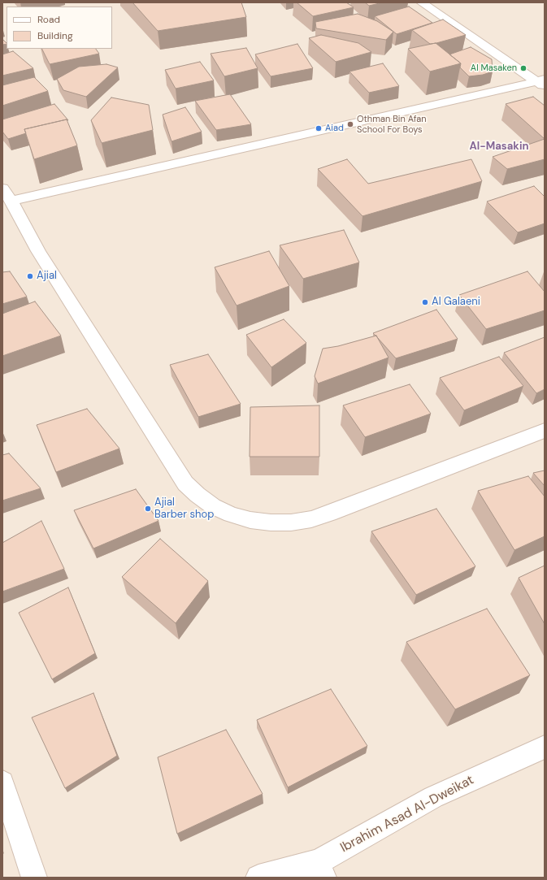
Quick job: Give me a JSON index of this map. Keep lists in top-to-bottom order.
{
  "streets": {
    "street": ["Ibrahim Asad Al-Dweikat"]
  },
  "districts": ["Al-Masakin"],
  "places": [
    "Al Masaken",
    "Othman Bin Afan School For Boys",
    "Aiad",
    "Ajial",
    "Al Galaeni",
    "Ajial Barber shop"
  ],
  "legend": ["Road", "Building"]
}
